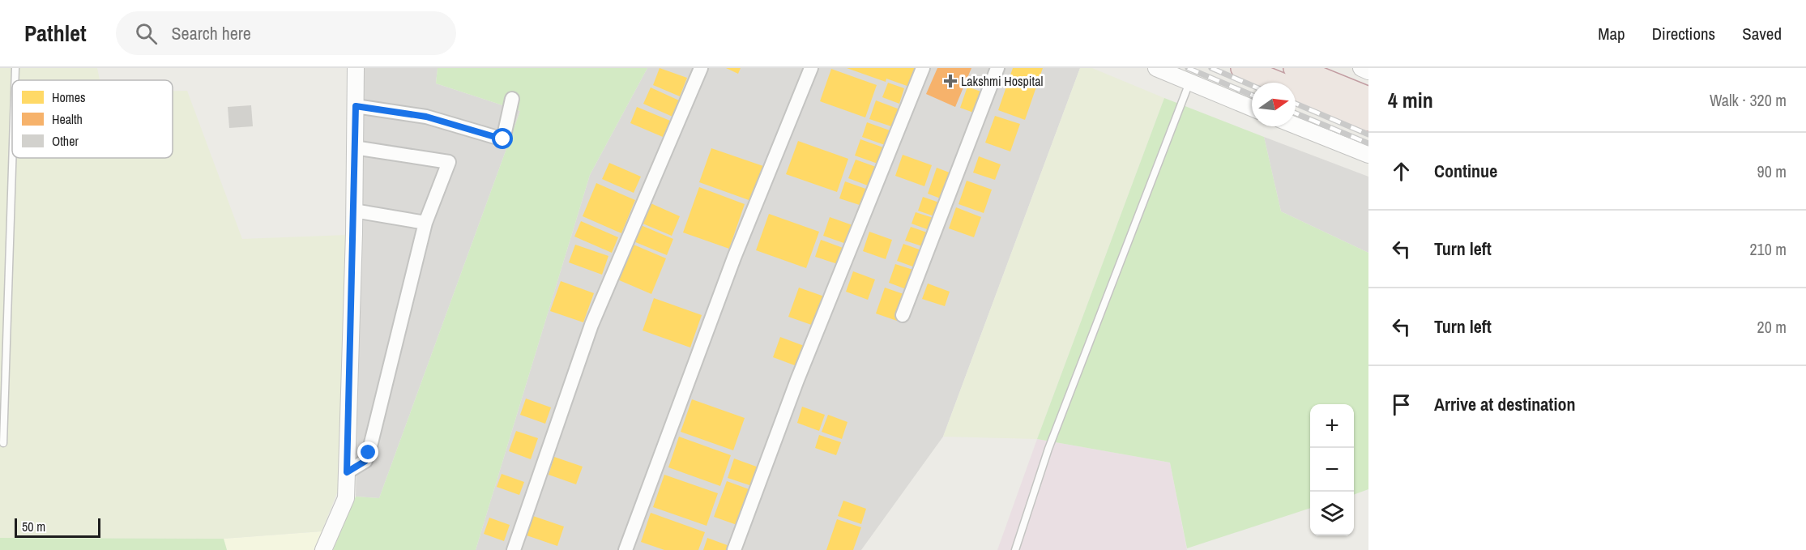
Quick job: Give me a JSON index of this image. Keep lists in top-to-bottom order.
{
  "places": {
    "health": ["Lakshmi Hospital"]
  },
  "legend": ["Homes", "Health", "Other"],
  "scale_bar": "50 m",
  "north": "right",
  "page": {
    "header": "Pathlet",
    "search": "Search here",
    "nav": ["Map", "Directions", "Saved"],
    "heading": ["4 min", "Walk · 320 m"],
    "list": [
      ["Continue", "90 m"],
      ["Turn left", "210 m"],
      ["Turn left", "20 m"],
      "Arrive at destination"
    ],
    "map_buttons": ["+", "−"],
    "scale": "50 m"
  }
}
